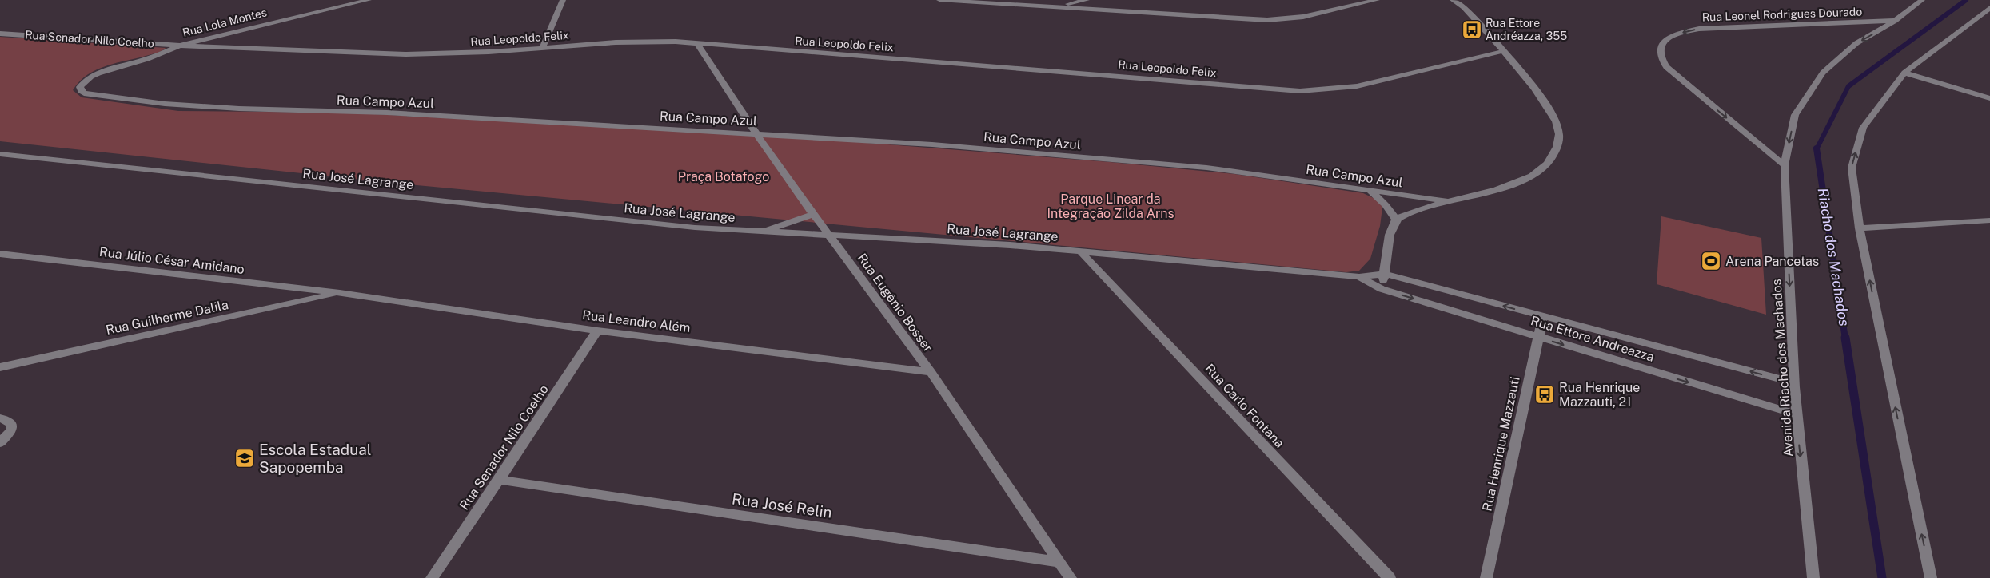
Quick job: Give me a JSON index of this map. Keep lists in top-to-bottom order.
{
  "streets": {
    "street": [
      "Rua Leonel Rodrigues Dourado",
      "Rua Lola Montes",
      "Rua Leopoldo Felix",
      "Rua Senador Nilo Coelho",
      "Rua Campo Azul",
      "Rua José Lagrange",
      "Rua Júlio César Amidano",
      "Rua Eugênio Bosser",
      "Rua Guilherme Dalila",
      "Rua Leandro Além",
      "Rua Ettore Andreazza",
      "Avenida Riacho dos Machados",
      "Rua Carlo Fontana",
      "Rua Henrique Mazzauti",
      "Rua José Relin"
    ]
  },
  "crossings": [
    ["Rua Leonel Rodrigues Dourado", "Avenida Riacho dos Machados"],
    ["Rua Lola Montes", "Rua Leopoldo Felix"],
    ["Rua Lola Montes", "Rua Senador Nilo Coelho"],
    ["Rua Lola Montes", "Rua Campo Azul"],
    ["Rua Leopoldo Felix", "Rua Senador Nilo Coelho"],
    ["Rua Leopoldo Felix", "Rua Campo Azul"],
    ["Rua Leopoldo Felix", "Rua Eugênio Bosser"],
    ["Rua Senador Nilo Coelho", "Rua Campo Azul"],
    ["Rua Senador Nilo Coelho", "Rua Leandro Além"],
    ["Rua Senador Nilo Coelho", "Rua José Relin"],
    ["Rua Campo Azul", "Rua Eugênio Bosser"],
    ["Rua José Lagrange", "Rua Eugênio Bosser"],
    ["Rua José Lagrange", "Rua Ettore Andreazza"],
    ["Rua José Lagrange", "Rua Carlo Fontana"],
    ["Rua Júlio César Amidano", "Rua Guilherme Dalila"],
    ["Rua Júlio César Amidano", "Rua Leandro Além"],
    ["Rua Eugênio Bosser", "Rua Leandro Além"],
    ["Rua Eugênio Bosser", "Rua José Relin"],
    ["Rua Guilherme Dalila", "Rua Leandro Além"],
    ["Rua Ettore Andreazza", "Avenida Riacho dos Machados"],
    ["Rua Ettore Andreazza", "Rua Henrique Mazzauti"]
  ],
  "water": ["Riacho dos Machados"],
  "parks": ["Praça Botafogo", "Parque Linear da Integração Zilda Arns"],
  "places": {
    "bus stop": ["Rua Ettore Andréazza, 355", "Rua Henrique Mazzauti, 21"],
    "sports": ["Arena Pancetas"],
    "school or university": ["Escola Estadual Sapopemba"]
  }
}
